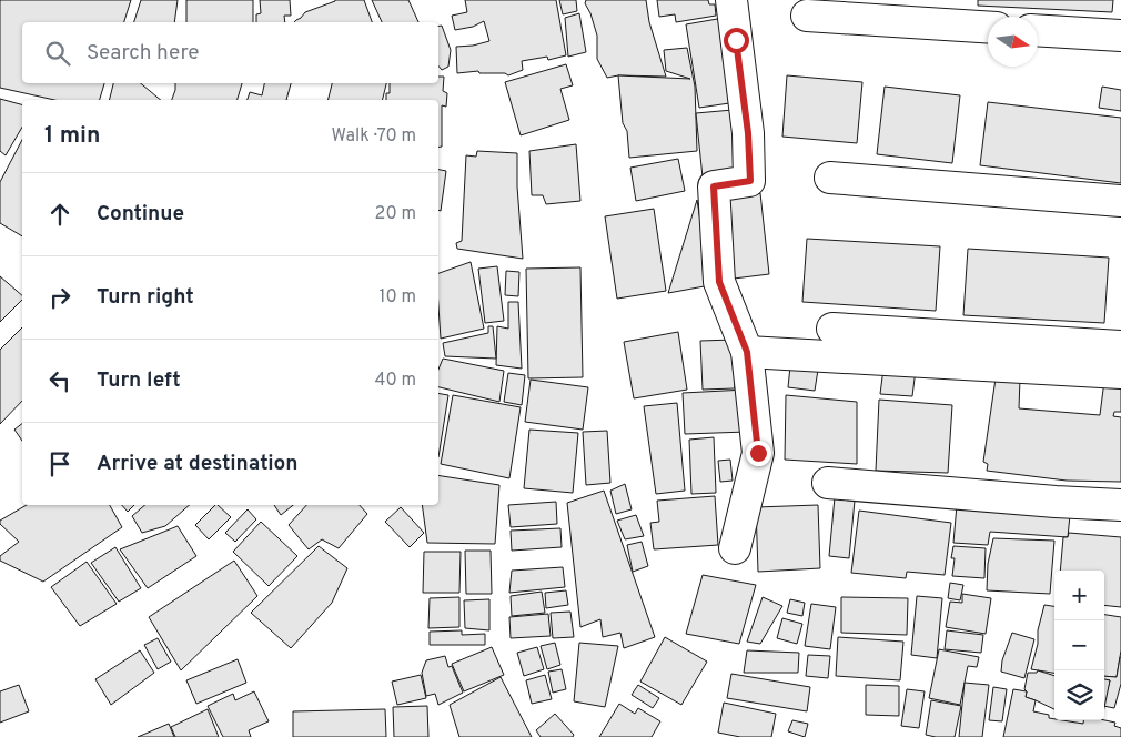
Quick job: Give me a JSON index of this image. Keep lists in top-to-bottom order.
{
  "north": "right",
  "page": {
    "search": "Search here",
    "heading": ["1 min", "Walk · 70 m"],
    "list": [
      ["Continue", "20 m"],
      ["Turn right", "10 m"],
      ["Turn left", "40 m"],
      "Arrive at destination"
    ],
    "map_buttons": ["+", "−"]
  }
}
